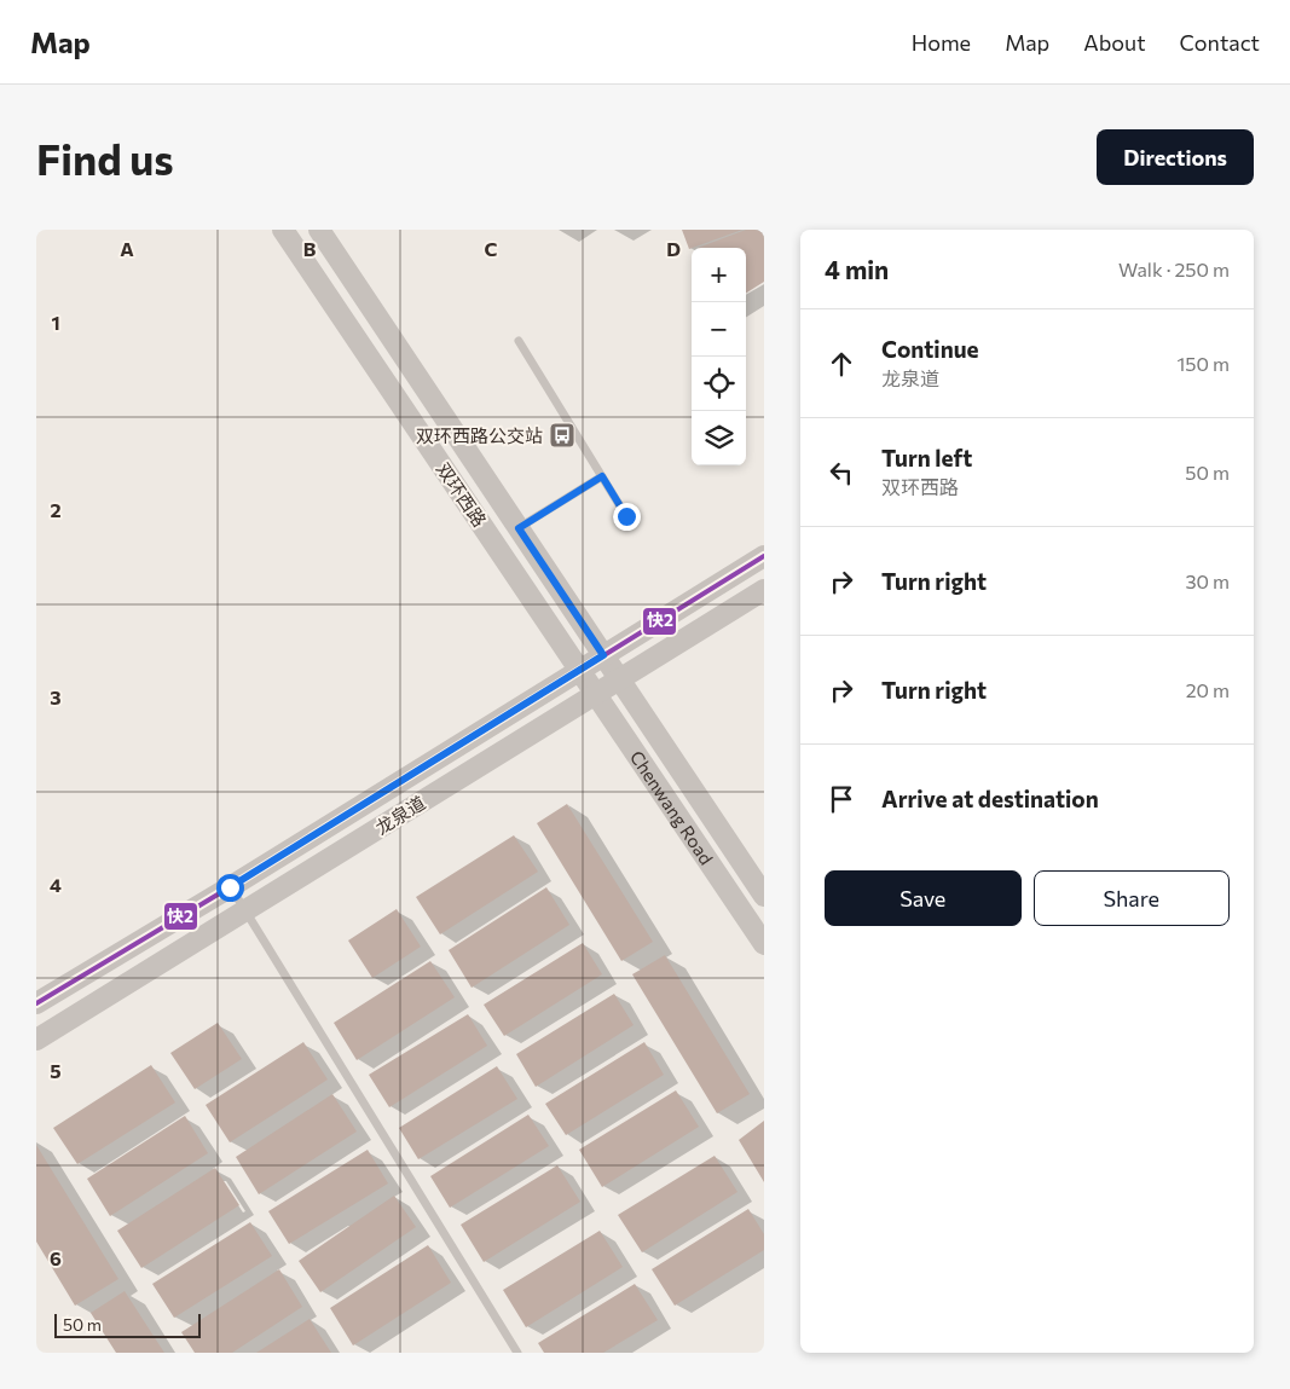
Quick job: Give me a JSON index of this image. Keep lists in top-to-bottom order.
{
  "streets": {
    "street": ["双环西路", "Chenwang Road", "龙泉道"]
  },
  "crossings": [
    ["双环西路", "Chenwang Road"],
    ["双环西路", "龙泉道"],
    ["Chenwang Road", "龙泉道"]
  ],
  "places": {
    "bus stop": ["双环西路公交站"]
  },
  "lines": ["transit line 快2"],
  "scale_bar": "50 m",
  "page": {
    "header": "Map",
    "nav": [
      "Home",
      "Map",
      "About",
      "Contact"
    ],
    "buttons": [
      "Directions",
      ["Save", "Share"]
    ],
    "title": "Find us",
    "heading": ["4 min", "Walk · 250 m"],
    "map_buttons": ["+", "−"],
    "list": [
      ["Continue", "龙泉道", "150 m"],
      ["Turn left", "双环西路", "50 m"],
      ["Turn right", "30 m"],
      ["Turn right", "20 m"],
      "Arrive at destination"
    ],
    "scale": "50 m"
  },
  "grid": {
    "columns": [
      "A",
      "B",
      "C",
      "D"
    ],
    "rows": [
      "1",
      "2",
      "3",
      "4",
      "5",
      "6"
    ]
  }
}
